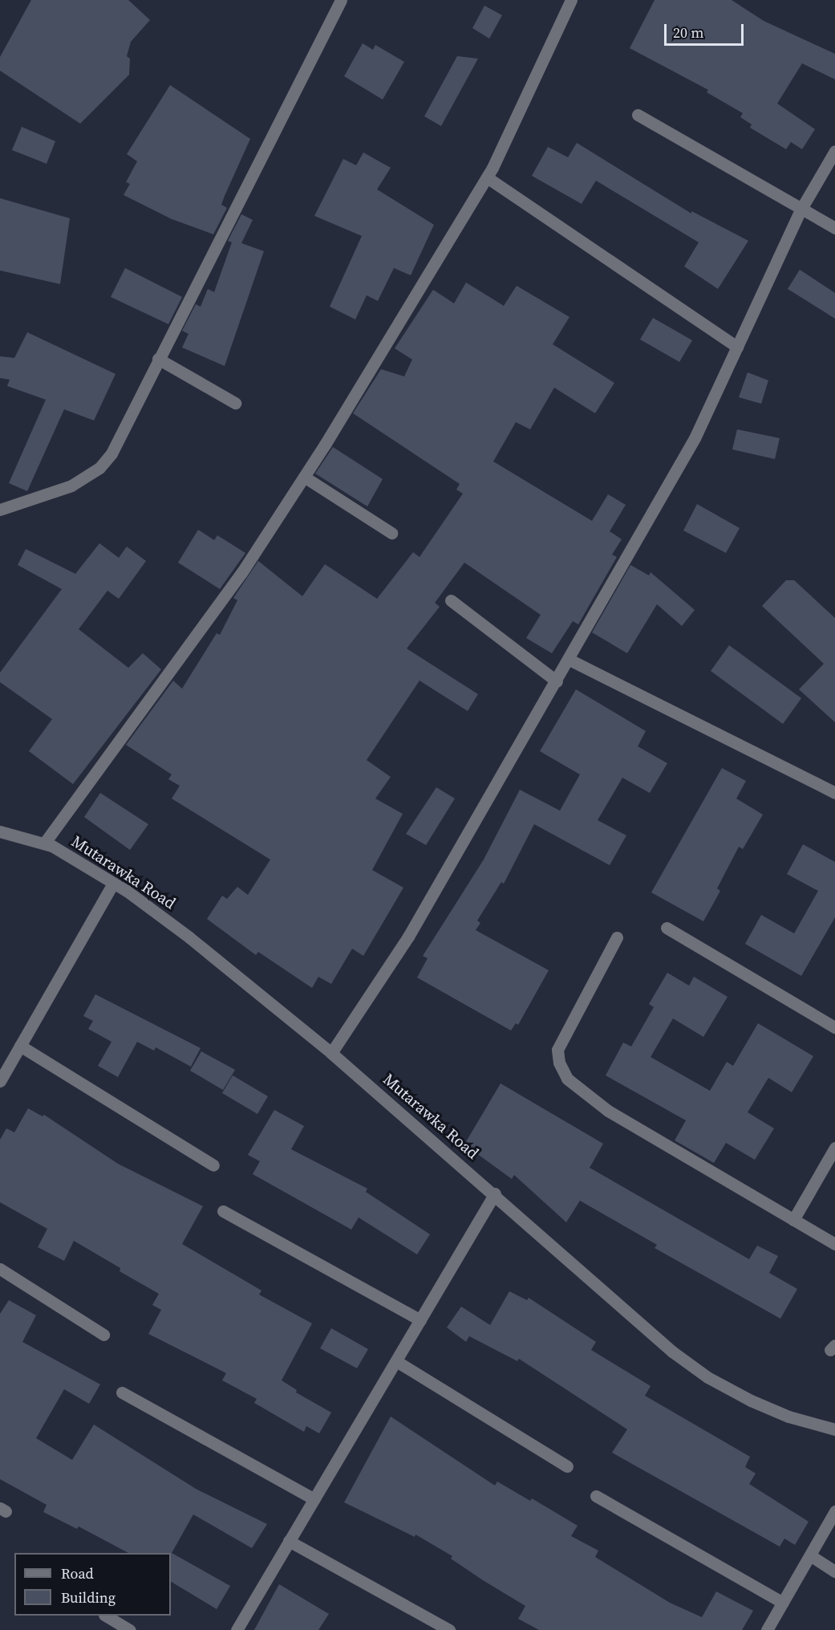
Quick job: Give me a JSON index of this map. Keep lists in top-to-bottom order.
{
  "streets": {
    "street": ["Mutarawka Road"]
  },
  "legend": ["Road", "Building"],
  "scale_bar": "20 m"
}
